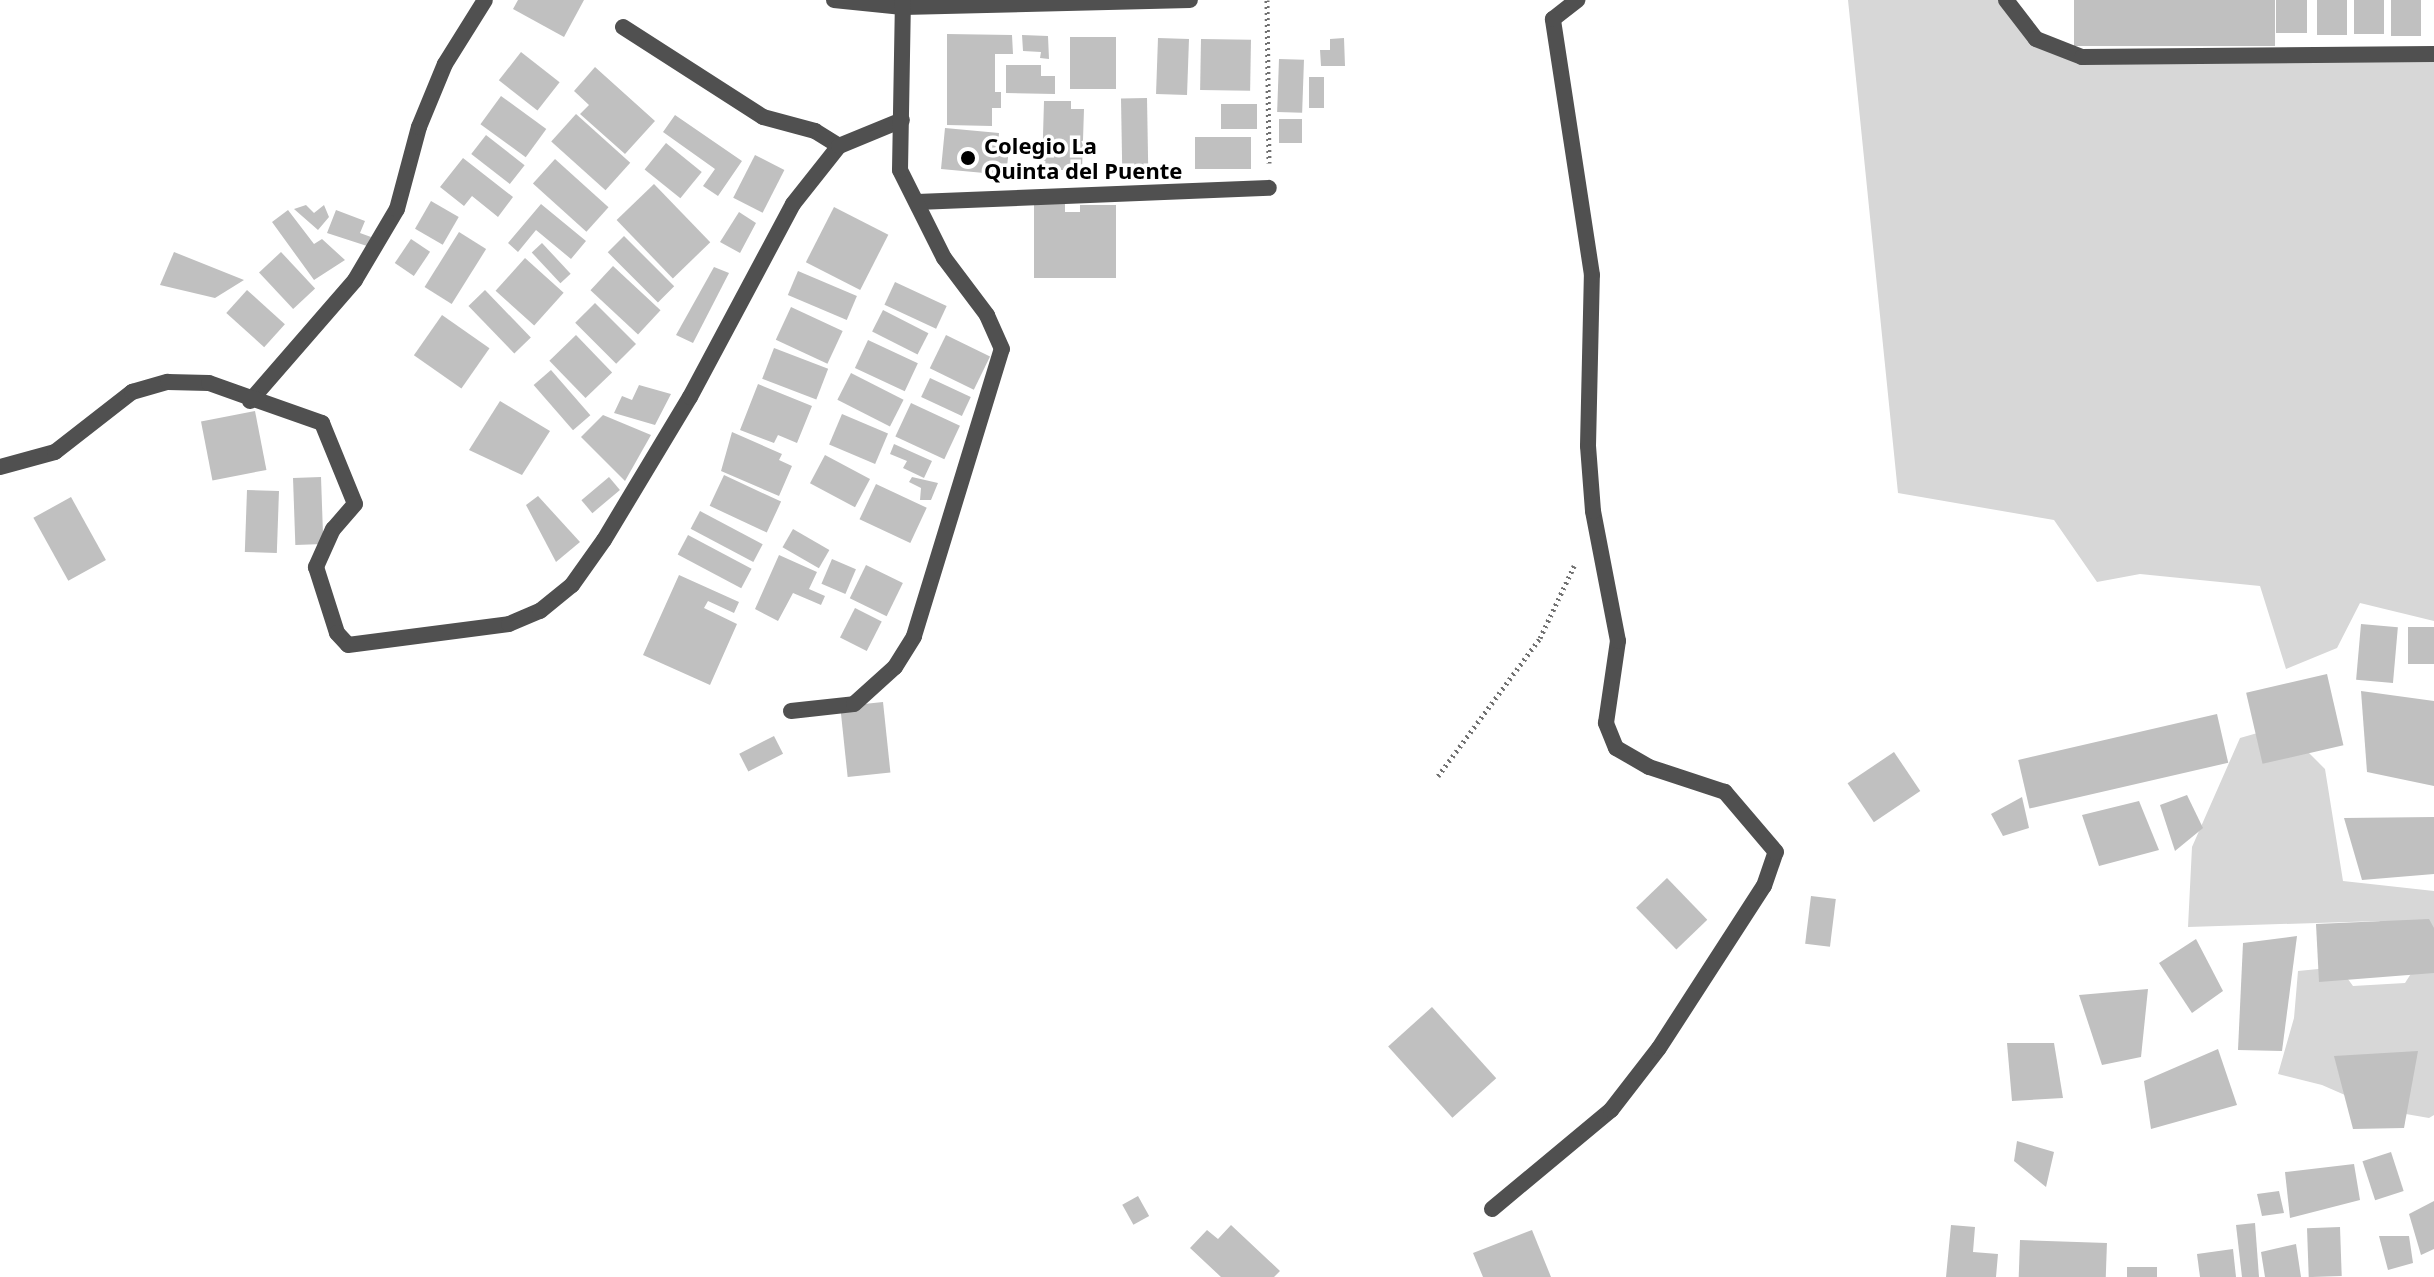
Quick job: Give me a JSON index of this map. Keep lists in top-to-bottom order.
{
  "places": ["Colegio La Quinta del Puente"]
}
